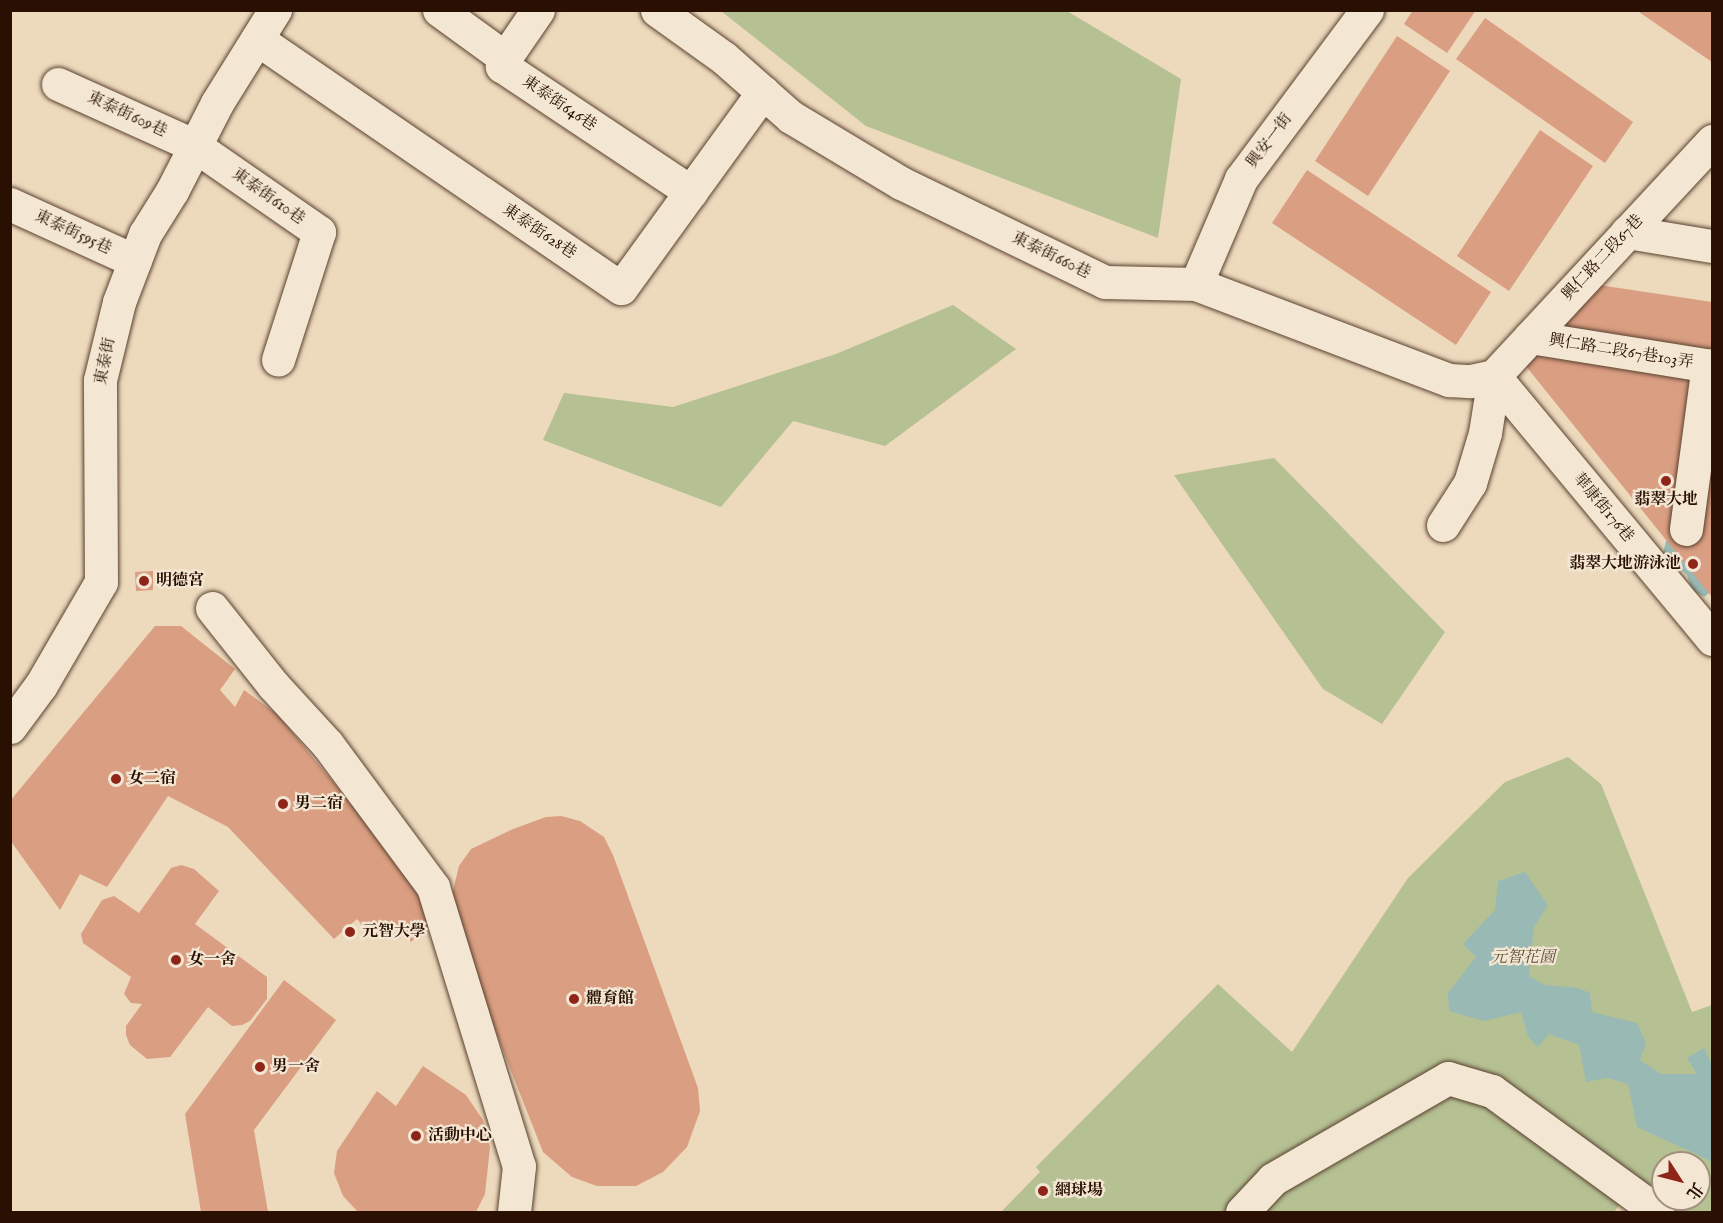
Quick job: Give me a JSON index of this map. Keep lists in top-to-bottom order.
{
  "streets": {
    "street": [
      "東泰街646巷",
      "東泰街609巷",
      "興安一街",
      "東泰街610巷",
      "東泰街628巷",
      "東泰街595巷",
      "東泰街660巷",
      "興仁路二段67巷",
      "興仁路二段67巷103弄",
      "東泰街",
      "華康街176巷"
    ]
  },
  "crossings": [
    ["東泰街646巷", "東泰街628巷"],
    ["東泰街609巷", "東泰街610巷"],
    ["東泰街609巷", "東泰街"],
    ["興安一街", "東泰街660巷"],
    ["東泰街610巷", "東泰街"],
    ["東泰街628巷", "東泰街660巷"],
    ["東泰街628巷", "東泰街"],
    ["東泰街595巷", "東泰街"],
    ["東泰街660巷", "興仁路二段67巷"],
    ["東泰街660巷", "華康街176巷"],
    ["興仁路二段67巷", "興仁路二段67巷103弄"],
    ["興仁路二段67巷", "華康街176巷"]
  ],
  "parks": ["元智花園"],
  "places": [
    "翡翠大地",
    "翡翠大地游泳池",
    "明德宮",
    "女二宿",
    "男二宿",
    "元智大學",
    "女一舍",
    "體育館",
    "男一舍",
    "活動中心",
    "網球場"
  ],
  "north": "bottom right"
}
